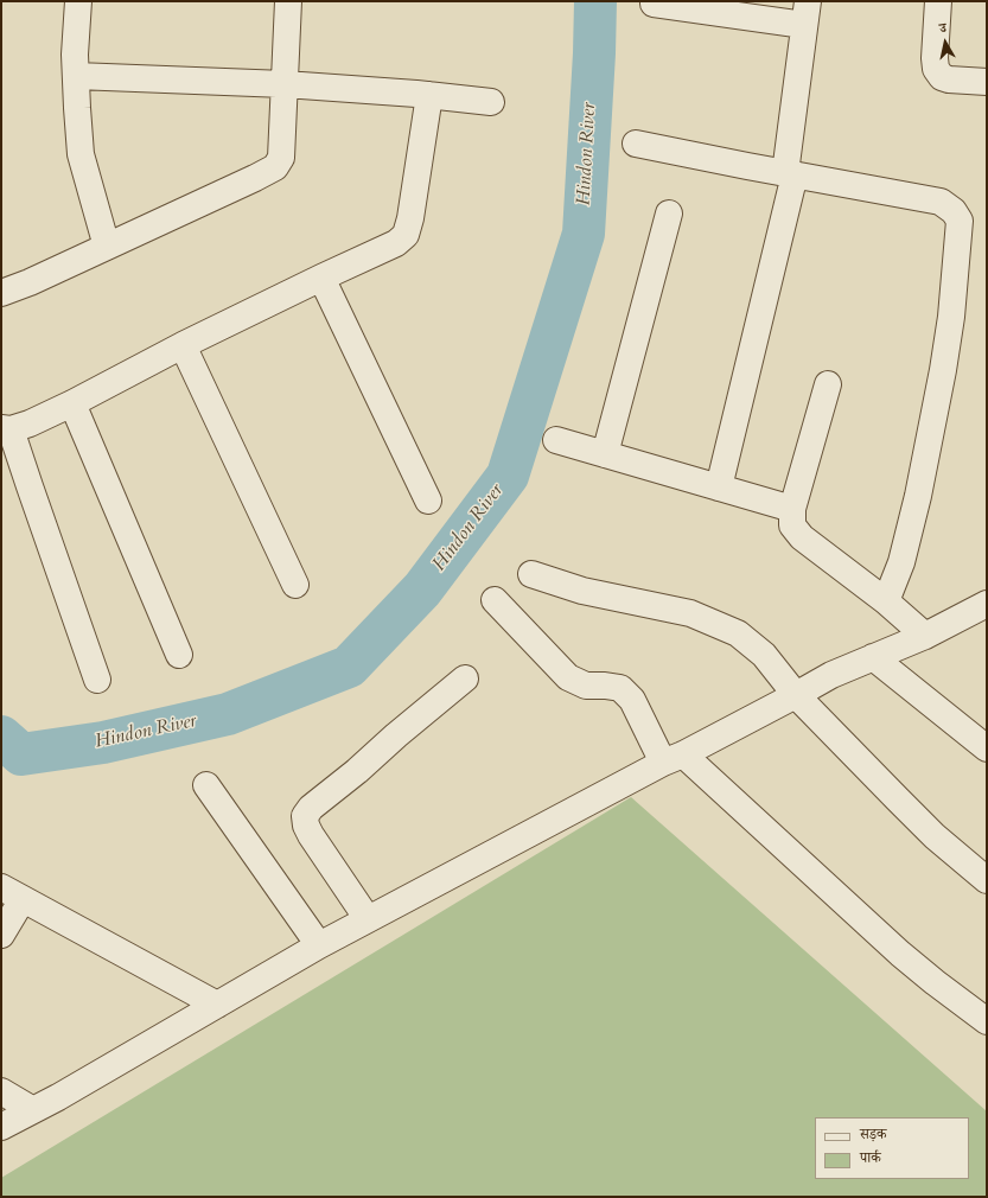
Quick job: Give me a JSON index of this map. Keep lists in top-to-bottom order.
{
  "water": ["Hindon River"],
  "legend": ["सड़क", "पार्क"],
  "north": "top"
}
